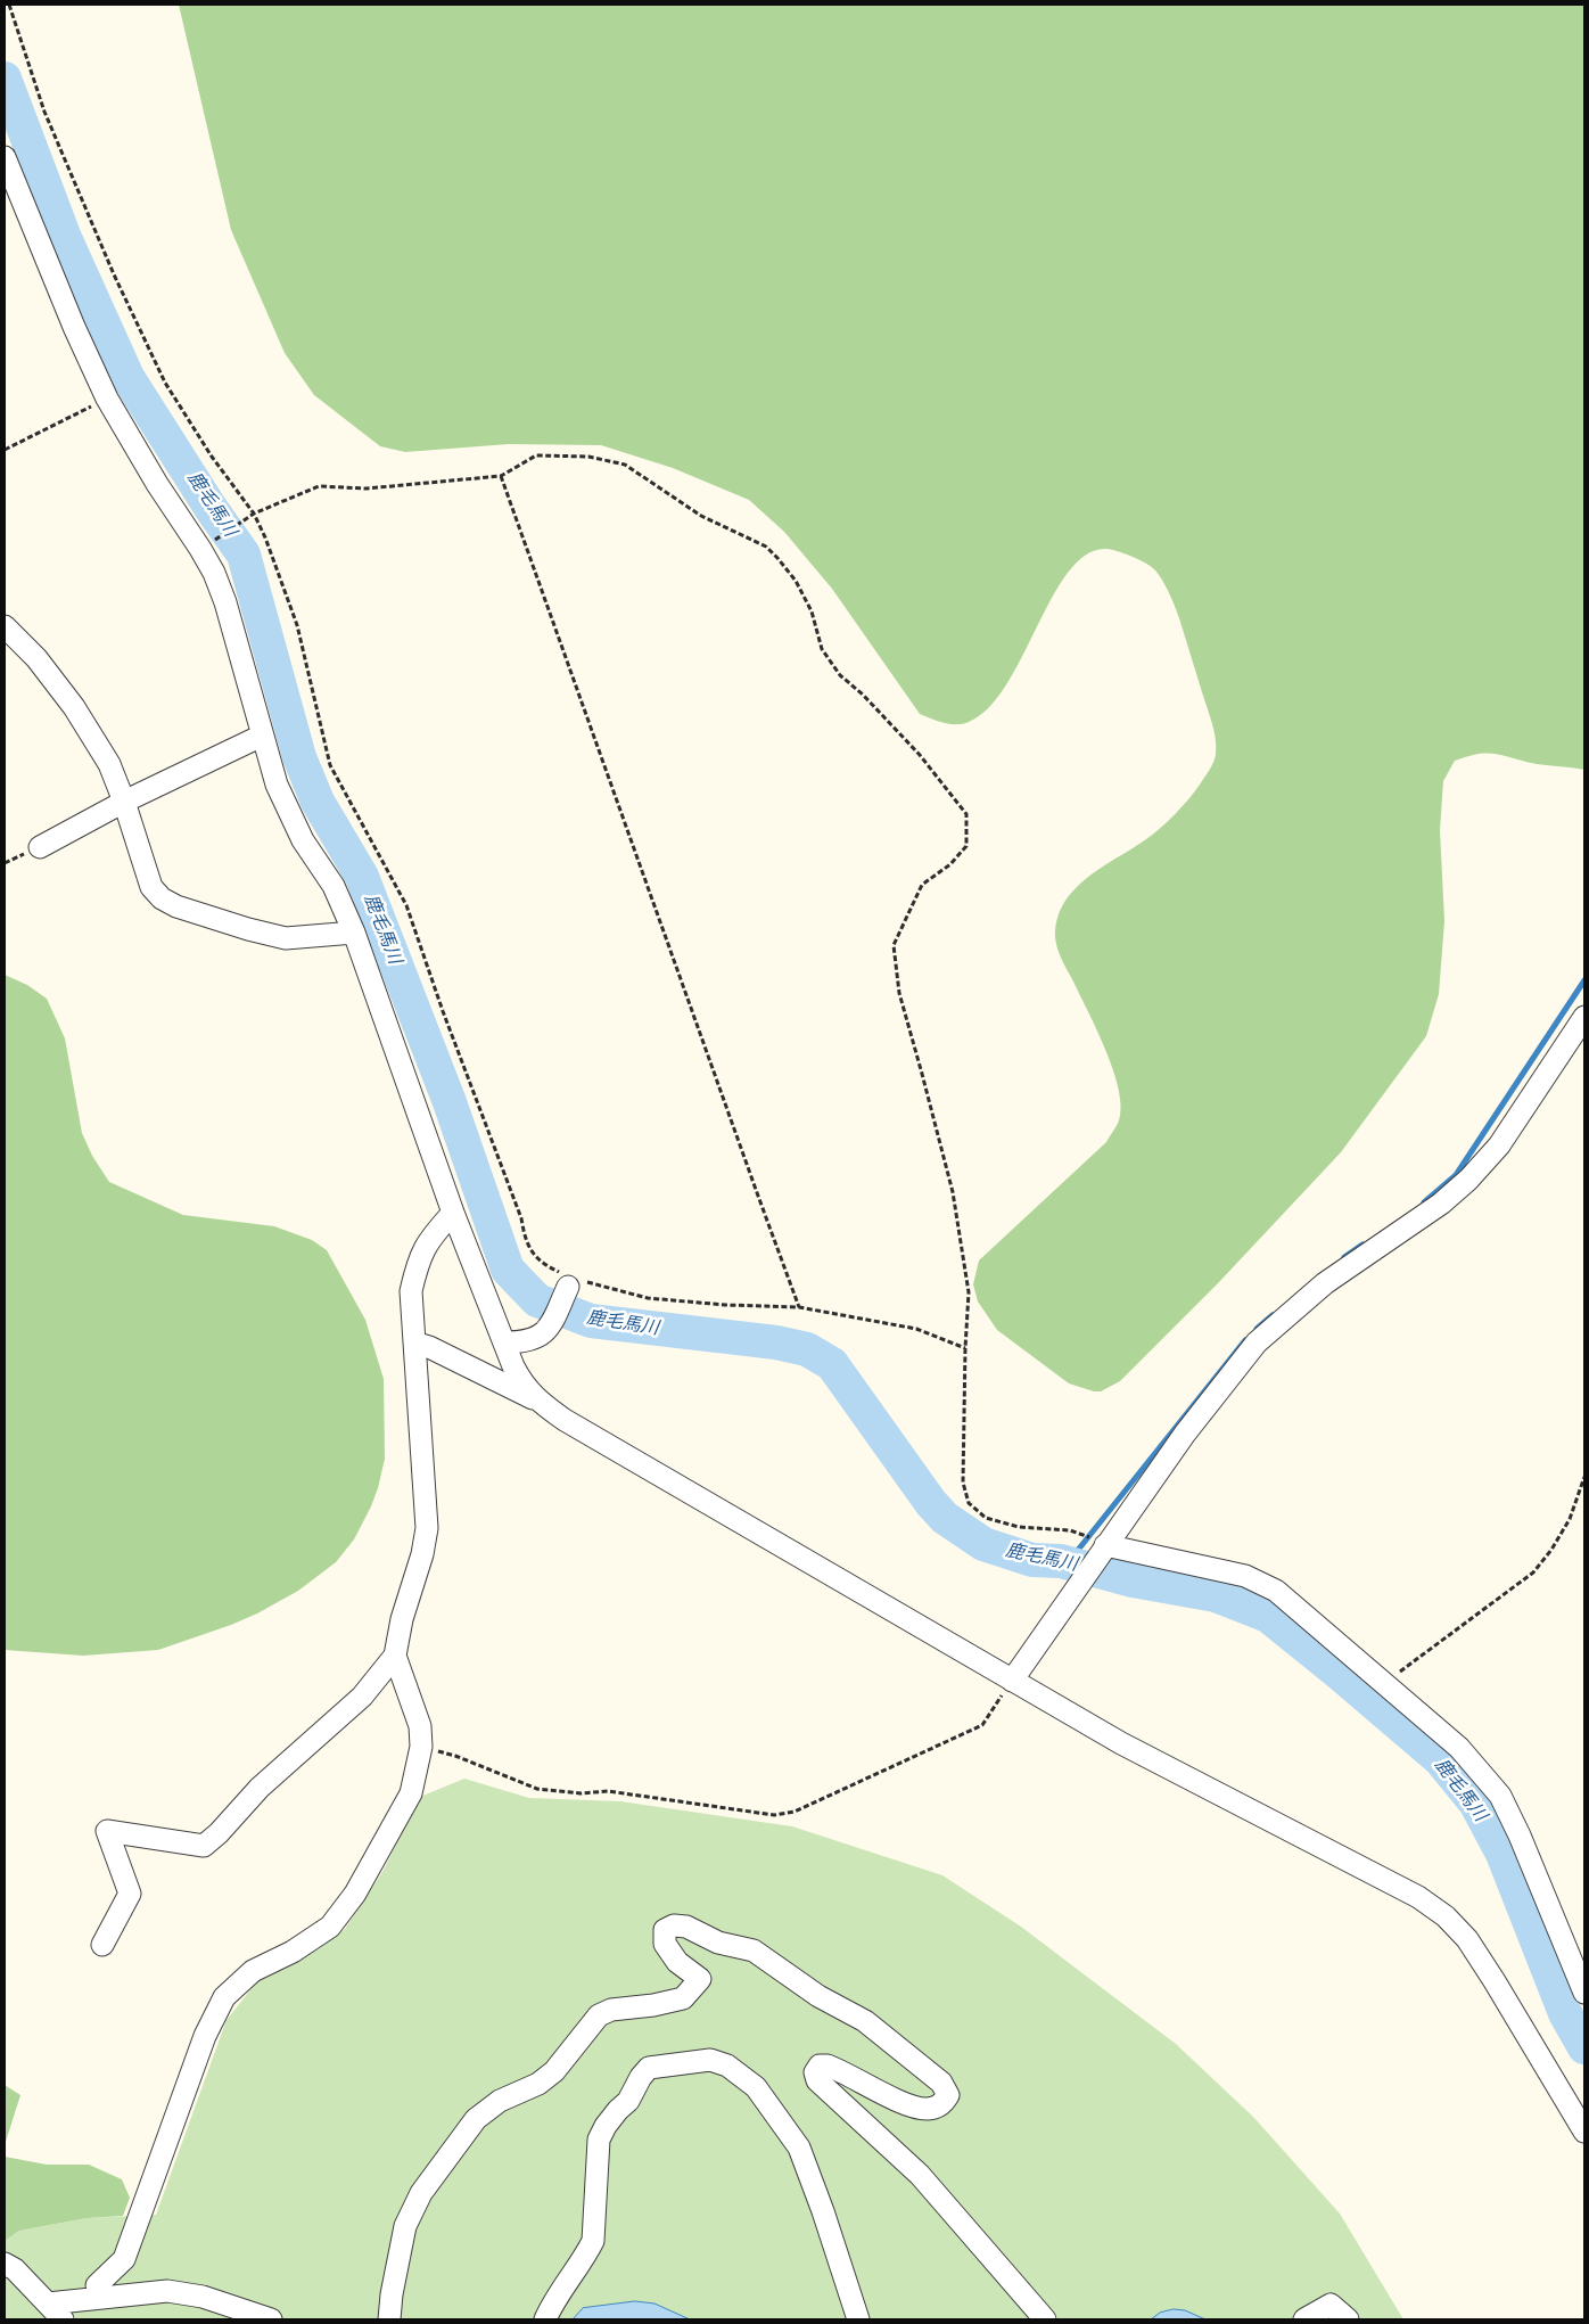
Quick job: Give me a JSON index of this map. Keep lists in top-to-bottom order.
{
  "water": ["鹿毛馬川"]
}
